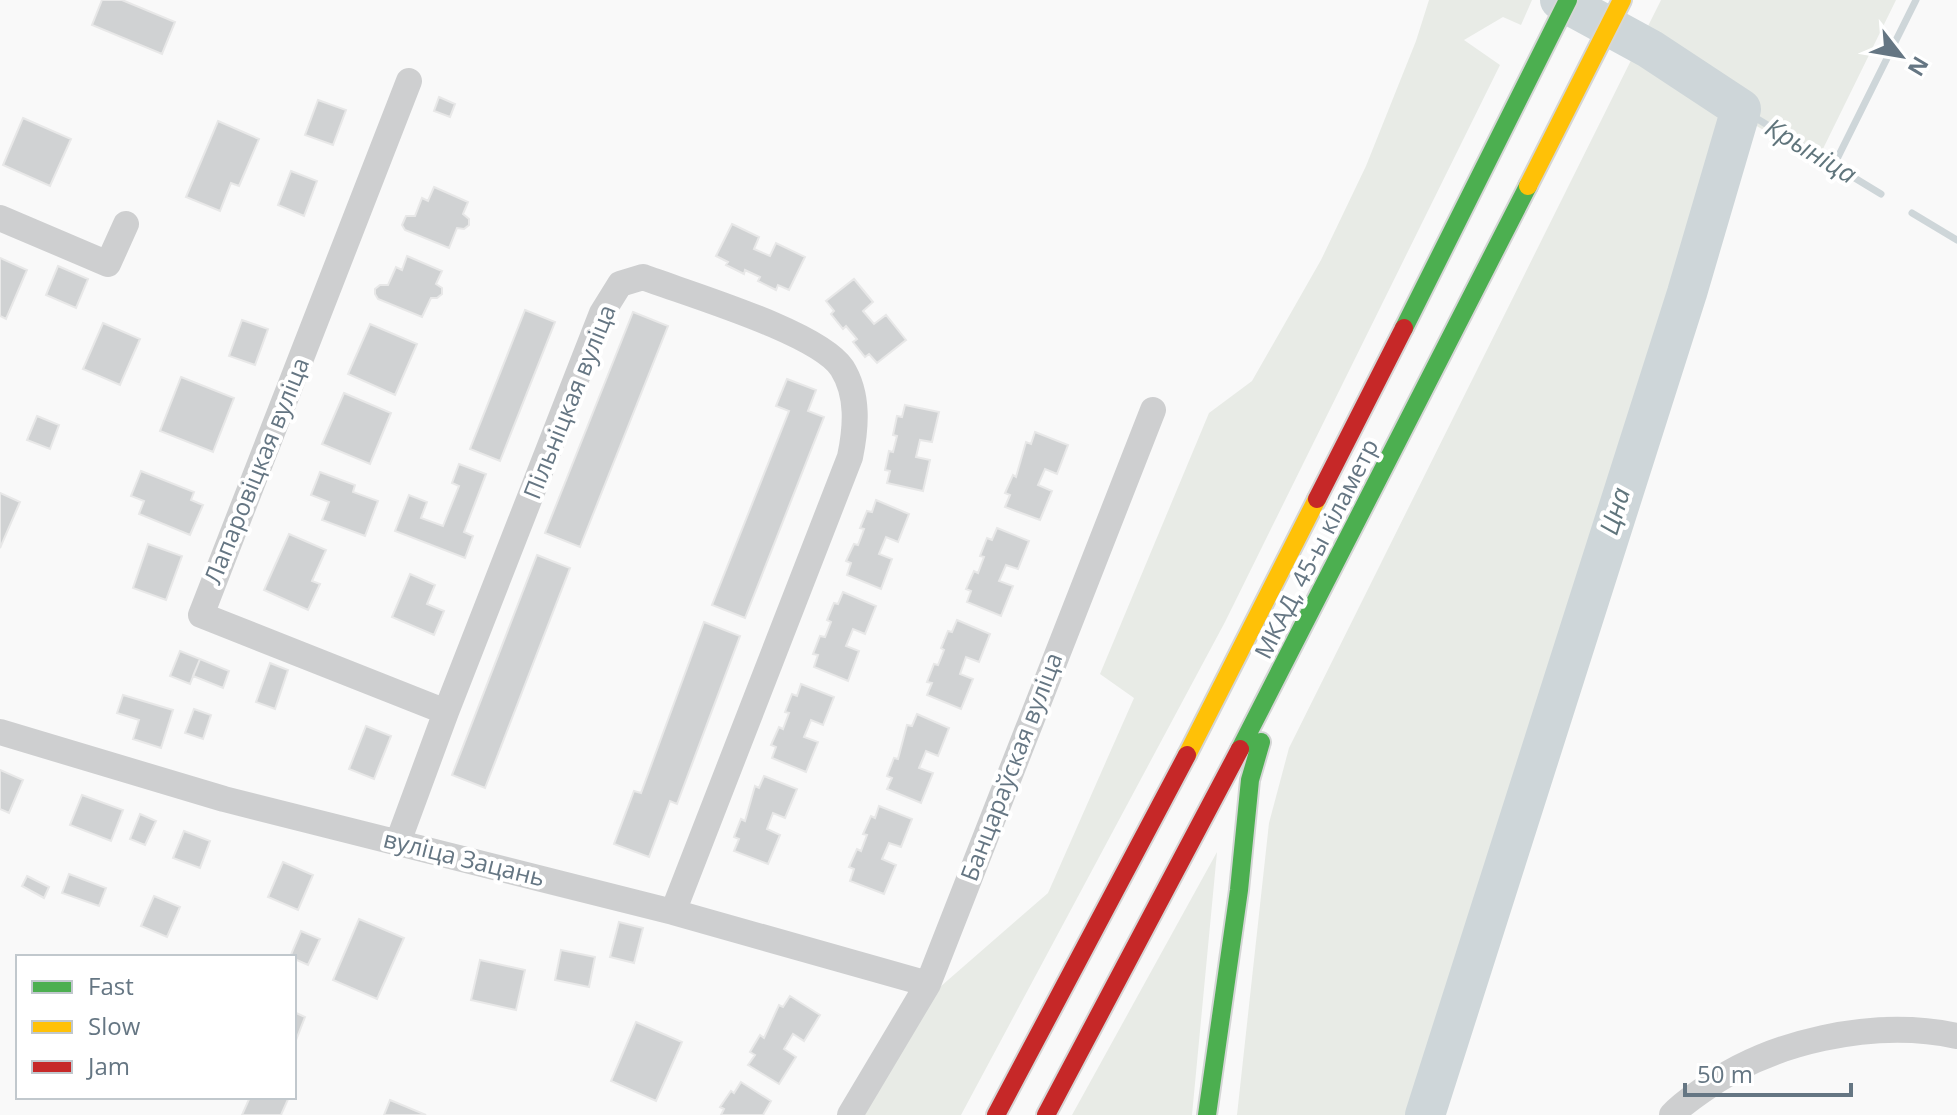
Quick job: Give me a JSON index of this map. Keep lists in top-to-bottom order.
{
  "streets": {
    "highway": ["МКАД, 45-ы кіламетр"],
    "street": [
      "Пільніцкая вуліца",
      "Лапаровіцкая вуліца",
      "Банцараўская вуліца",
      "вуліца Зацань"
    ]
  },
  "crossings": [
    ["Пільніцкая вуліца", "Лапаровіцкая вуліца"],
    ["Пільніцкая вуліца", "вуліца Зацань"],
    ["Банцараўская вуліца", "вуліца Зацань"]
  ],
  "water": ["Крыніца", "Цна"],
  "legend": ["Fast", "Slow", "Jam"],
  "scale_bar": "50 m",
  "north": "bottom right"
}
